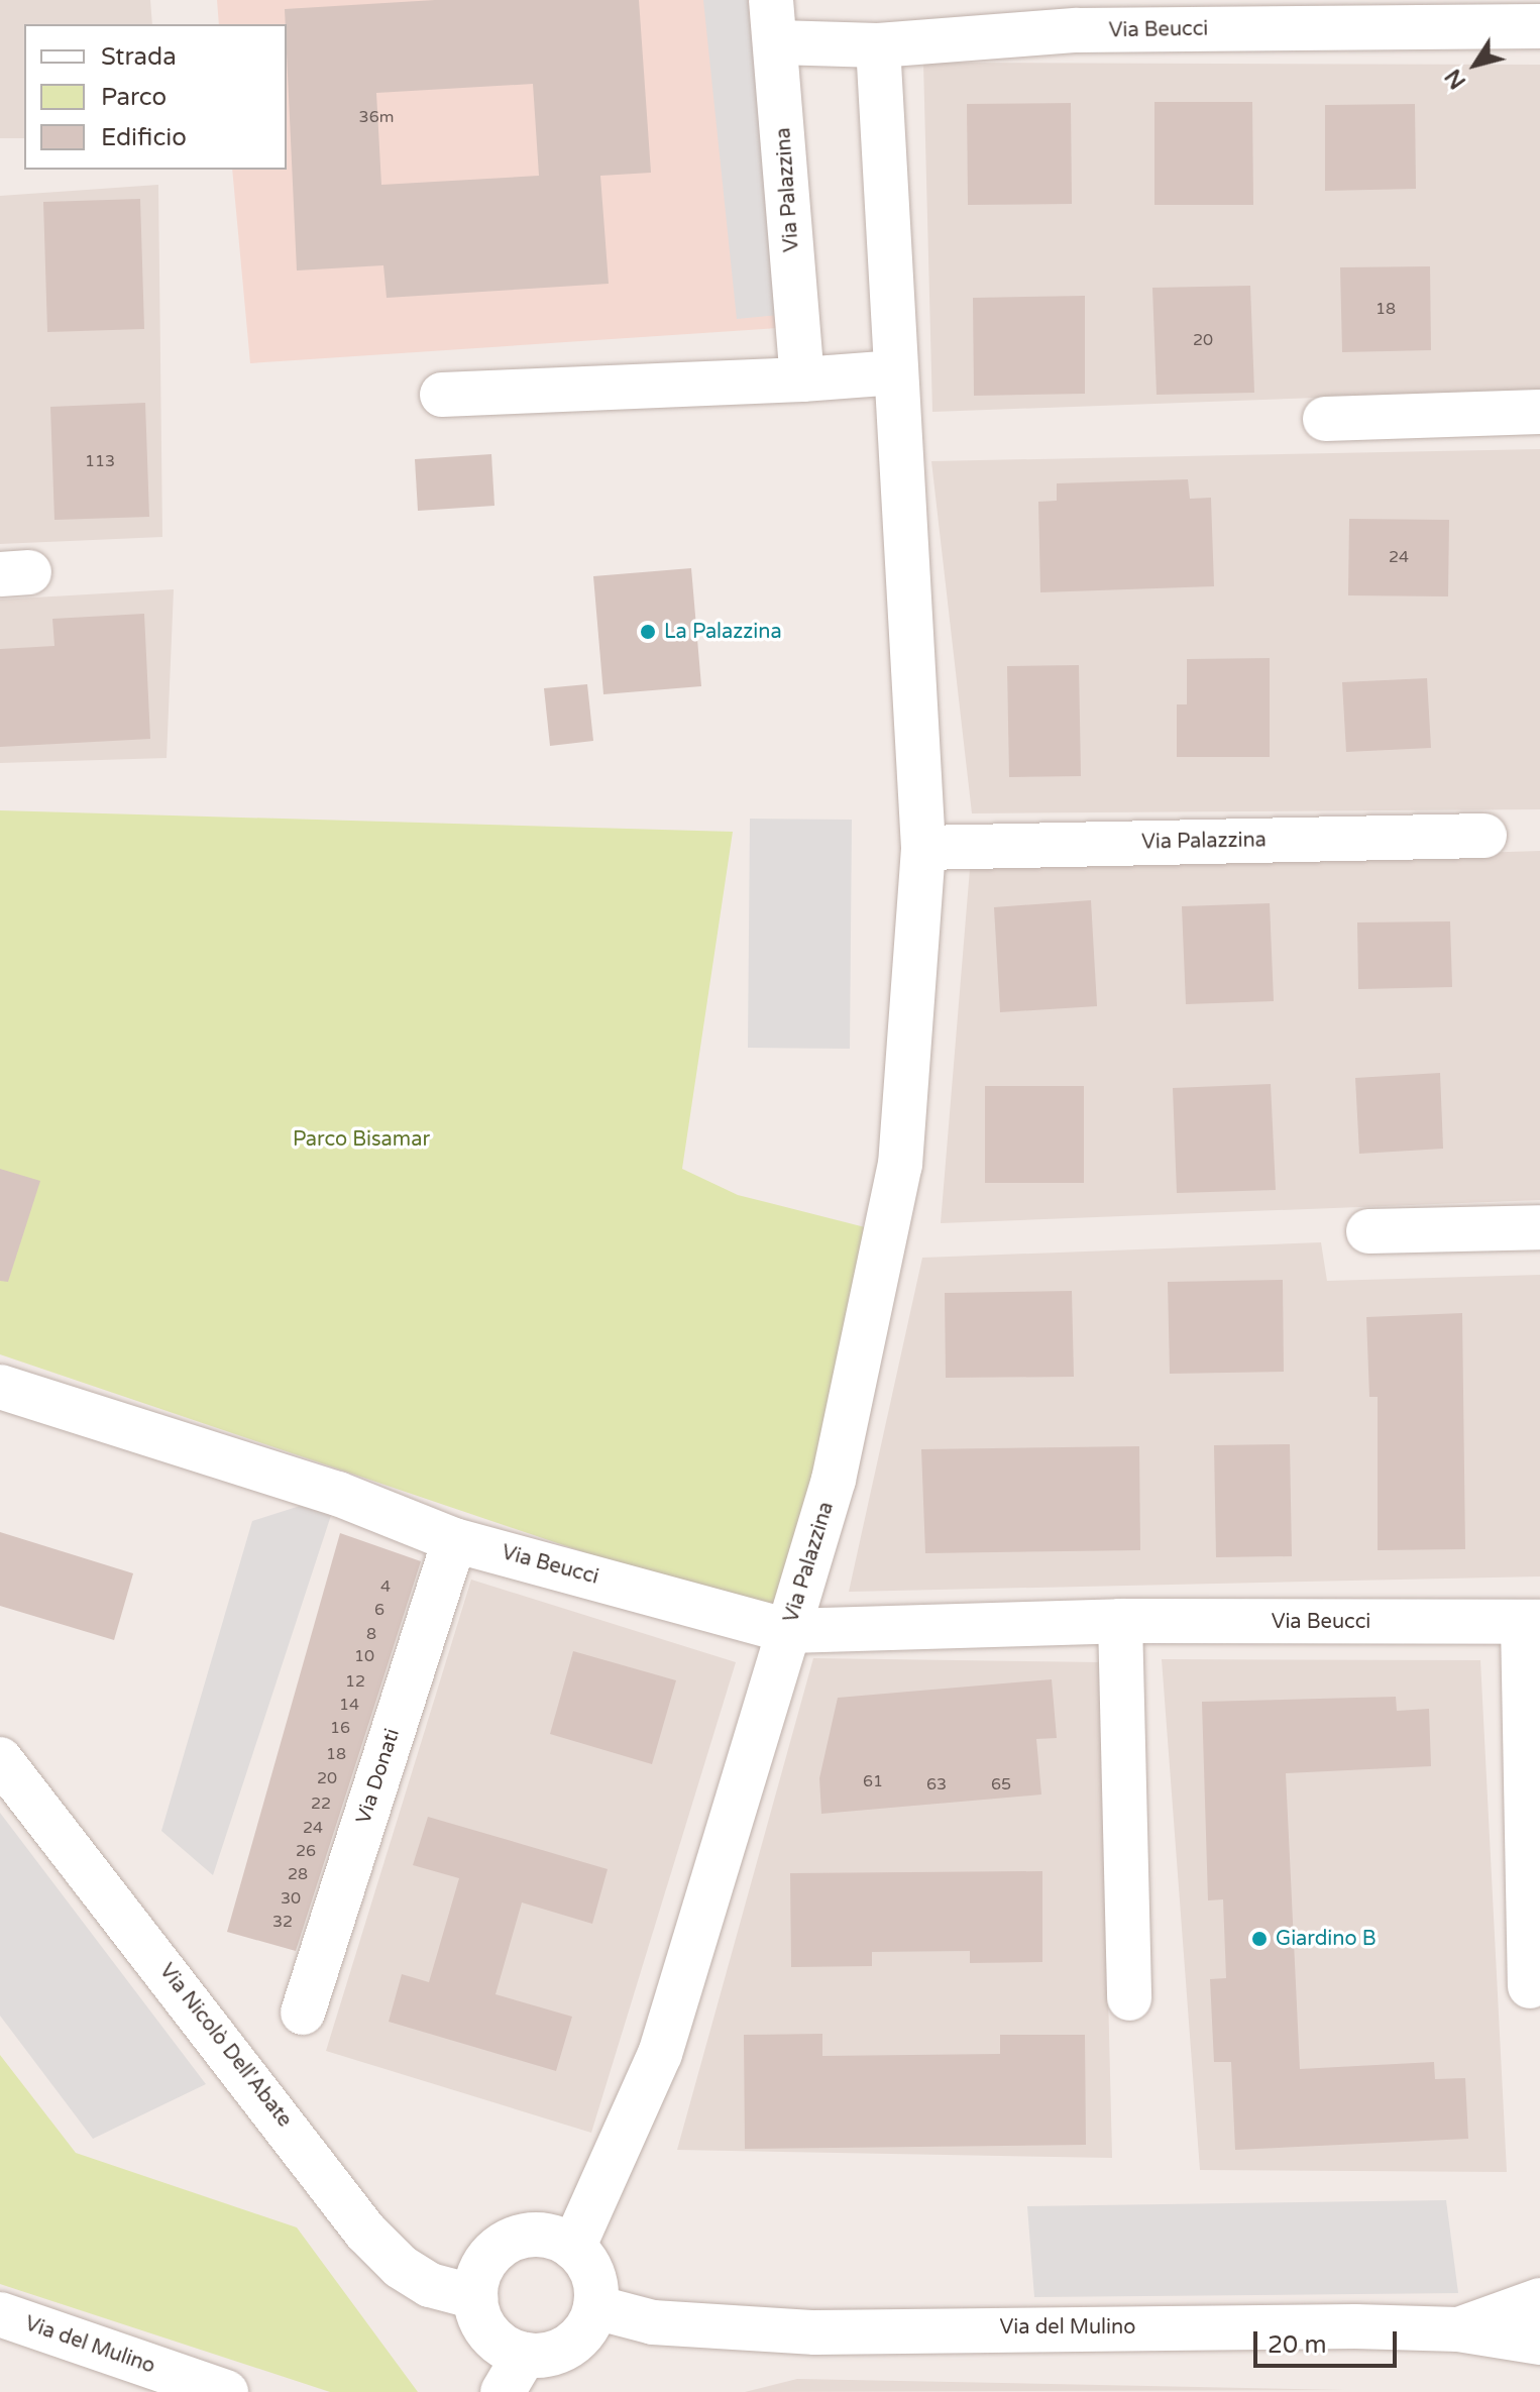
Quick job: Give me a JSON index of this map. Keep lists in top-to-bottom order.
{
  "streets": {
    "street": [
      "Via Beucci",
      "Via Palazzina",
      "Via Donati",
      "Via Nicolò Dell'Abate",
      "Via del Mulino"
    ]
  },
  "crossings": [
    ["Via Beucci", "Via Palazzina"],
    ["Via Beucci", "Via Donati"],
    ["Via Palazzina", "Via Nicolò Dell'Abate"],
    ["Via Palazzina", "Via del Mulino"],
    ["Via Nicolò Dell'Abate", "Via del Mulino"]
  ],
  "parks": ["Parco Bisamar"],
  "places": ["La Palazzina", "Giardino B"],
  "house_numbers": [
    "36m",
    "18",
    "20",
    "113",
    "24",
    "4",
    "6",
    "8",
    "10",
    "12",
    "14",
    "16",
    "18",
    "20",
    "61",
    "63",
    "65",
    "22",
    "24",
    "26",
    "28",
    "30",
    "32"
  ],
  "legend": ["Strada", "Parco", "Edificio"],
  "scale_bar": "20 m",
  "north": "bottom left"
}
